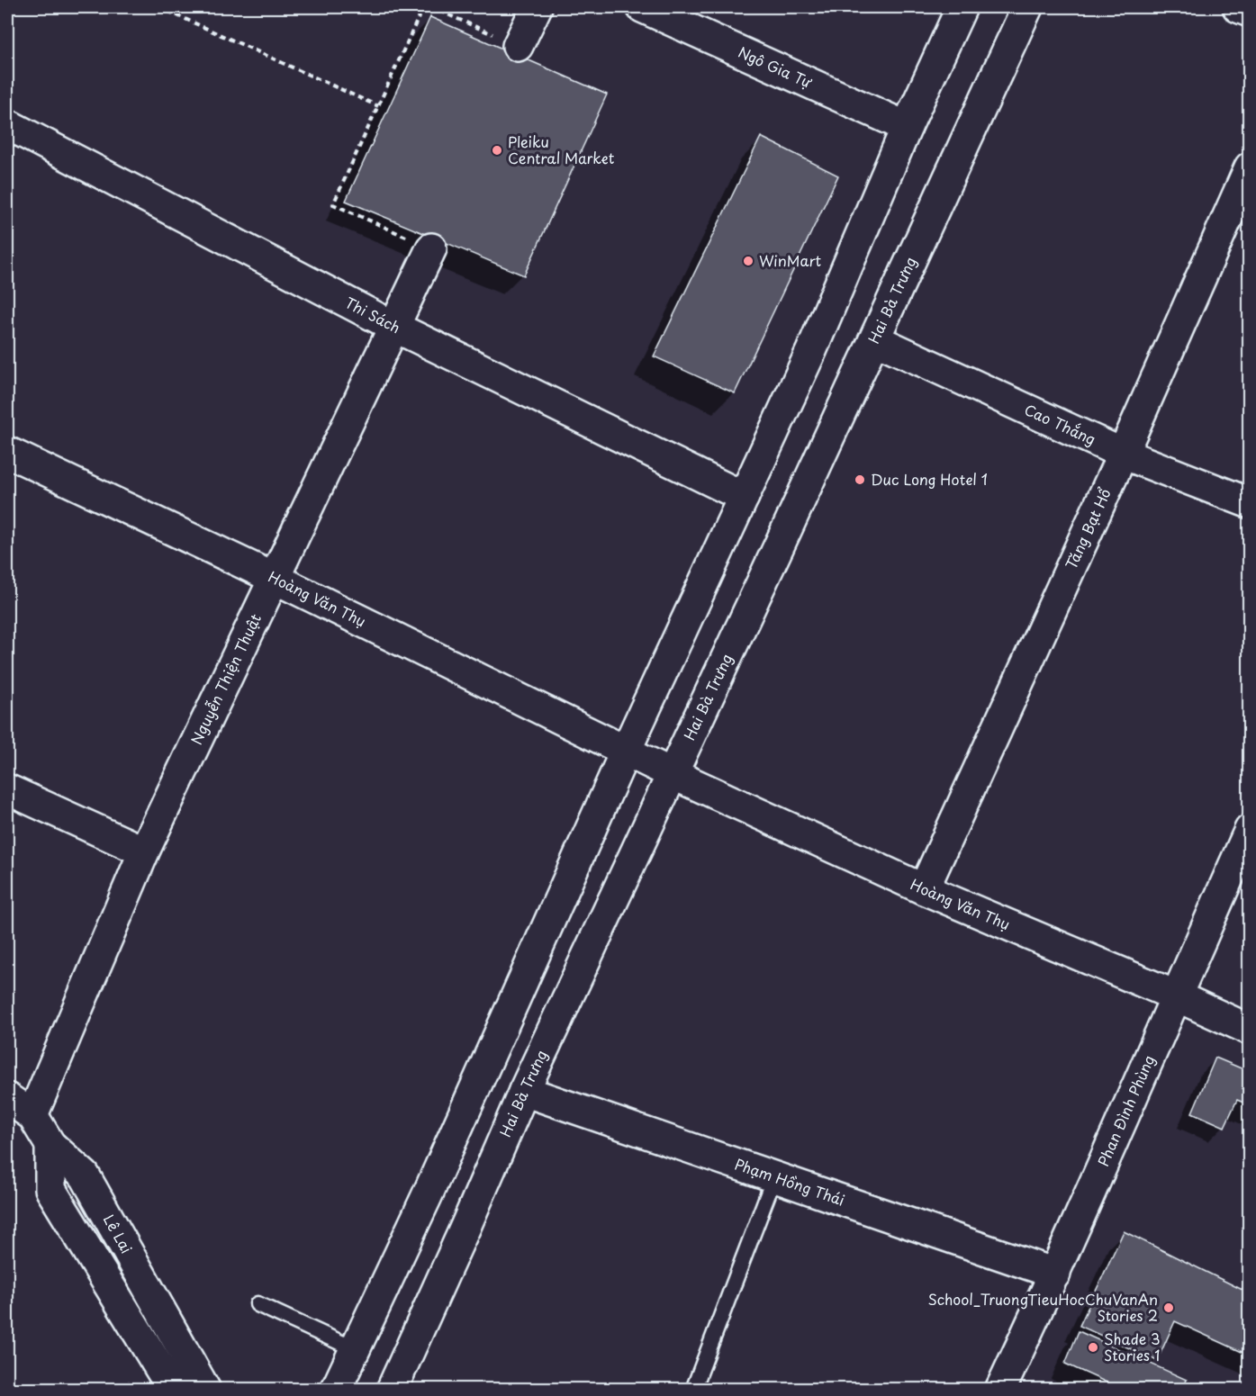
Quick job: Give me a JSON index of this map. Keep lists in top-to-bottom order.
{
  "streets": {
    "street": [
      "Ngô Gia Tự",
      "Hai Bà Trưng",
      "Thi Sách",
      "Cao Thắng",
      "Tăng Bạt Hổ",
      "Hoàng Văn Thụ",
      "Nguyễn Thiện Thuật",
      "Phan Đình Phùng",
      "Phạm Hồng Thái",
      "Lê Lai"
    ]
  },
  "crossings": [
    ["Hai Bà Trưng", "Cao Thắng"],
    ["Hai Bà Trưng", "Hoàng Văn Thụ"],
    ["Hai Bà Trưng", "Phạm Hồng Thái"],
    ["Thi Sách", "Nguyễn Thiện Thuật"],
    ["Cao Thắng", "Tăng Bạt Hổ"],
    ["Tăng Bạt Hổ", "Hoàng Văn Thụ"],
    ["Hoàng Văn Thụ", "Nguyễn Thiện Thuật"],
    ["Hoàng Văn Thụ", "Phan Đình Phùng"],
    ["Nguyễn Thiện Thuật", "Lê Lai"],
    ["Phan Đình Phùng", "Phạm Hồng Thái"]
  ],
  "places": [
    "Pleiku Central Market",
    "WinMart",
    "Duc Long Hotel 1",
    "School_TruongTieuHocChuVanAn Stories 2",
    "Shade 3 Stories 1"
  ]
}
